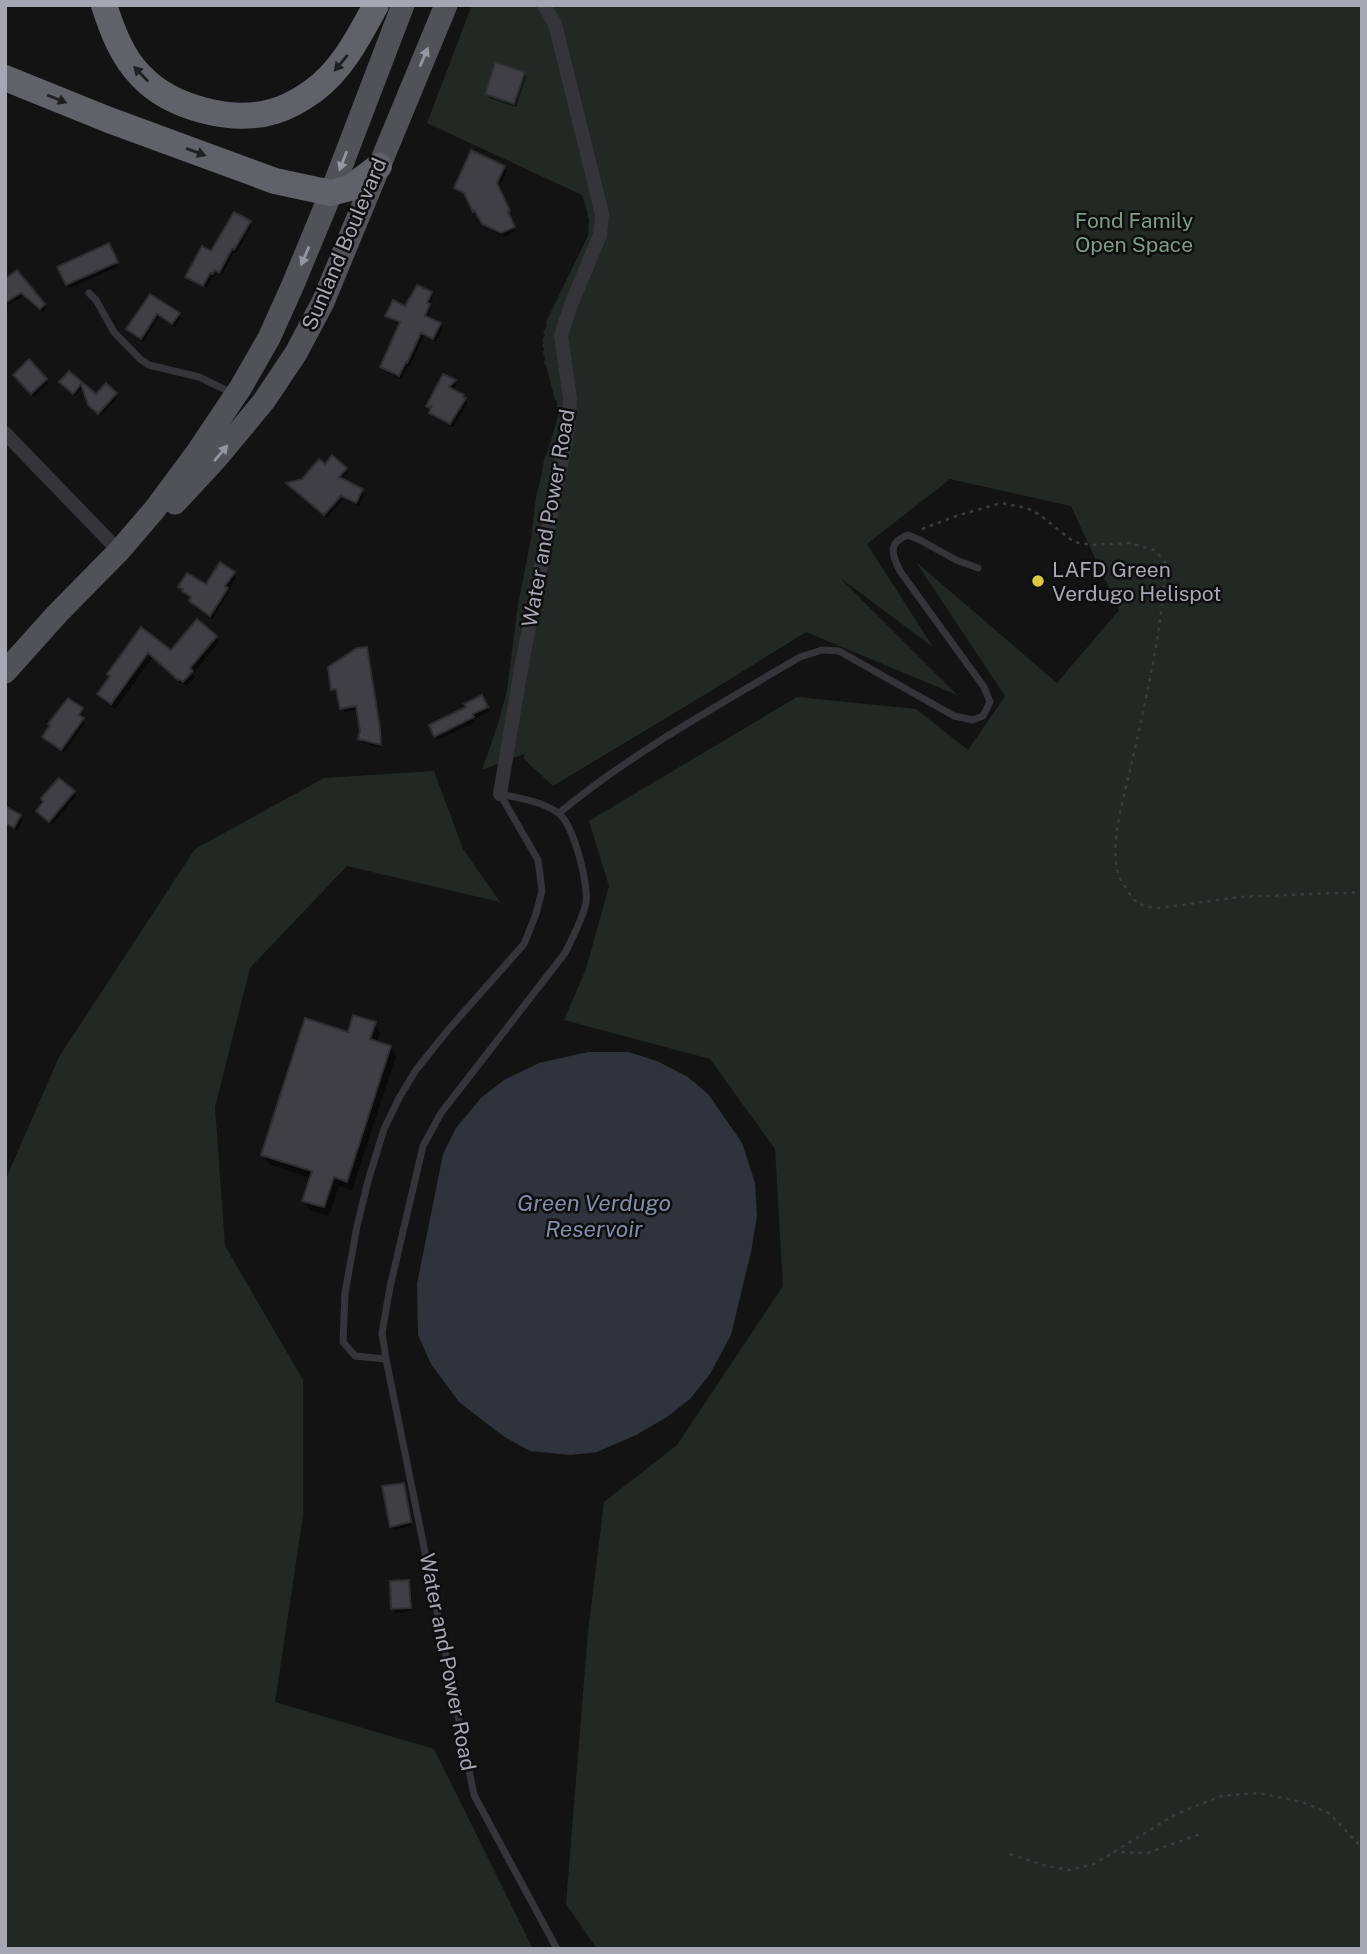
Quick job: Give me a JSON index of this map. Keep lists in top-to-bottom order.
{
  "streets": {
    "main road": ["Sunland Boulevard"],
    "street": ["Water and Power Road"]
  },
  "water": ["Green Verdugo Reservoir"],
  "parks": ["Fond Family Open Space"],
  "places": ["LAFD Green Verdugo Helispot"]
}
